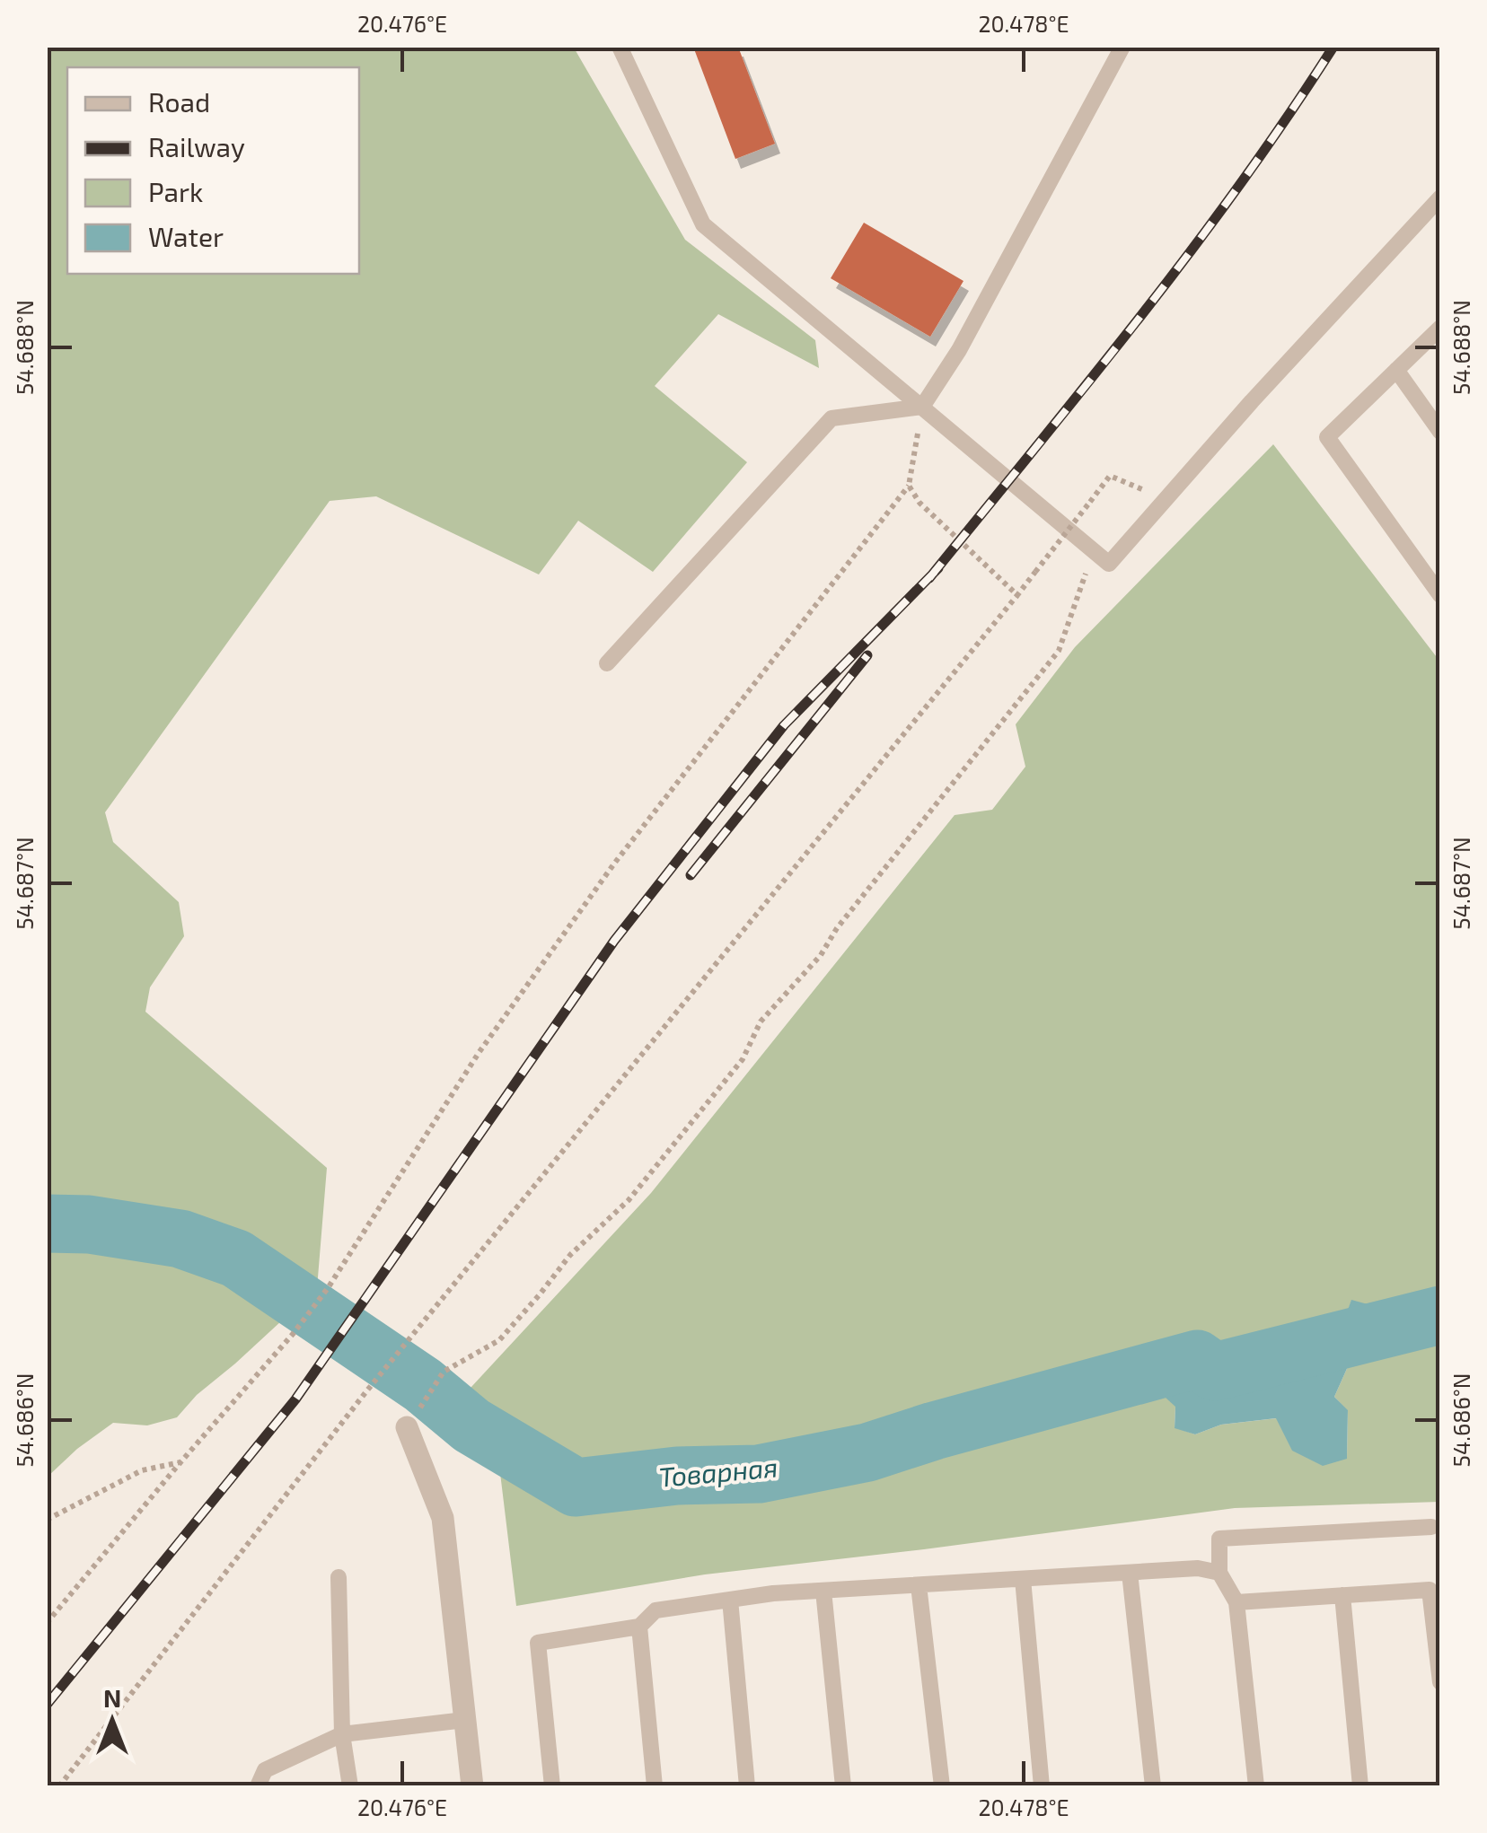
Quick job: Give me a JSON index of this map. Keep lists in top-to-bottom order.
{
  "water": ["Товарная"],
  "legend": [
    "Road",
    "Railway",
    "Park",
    "Water"
  ],
  "north": "top",
  "coordinates": [
    "20.476°E",
    "20.478°E",
    "54.688°N",
    "54.687°N",
    "54.686°N"
  ]
}
